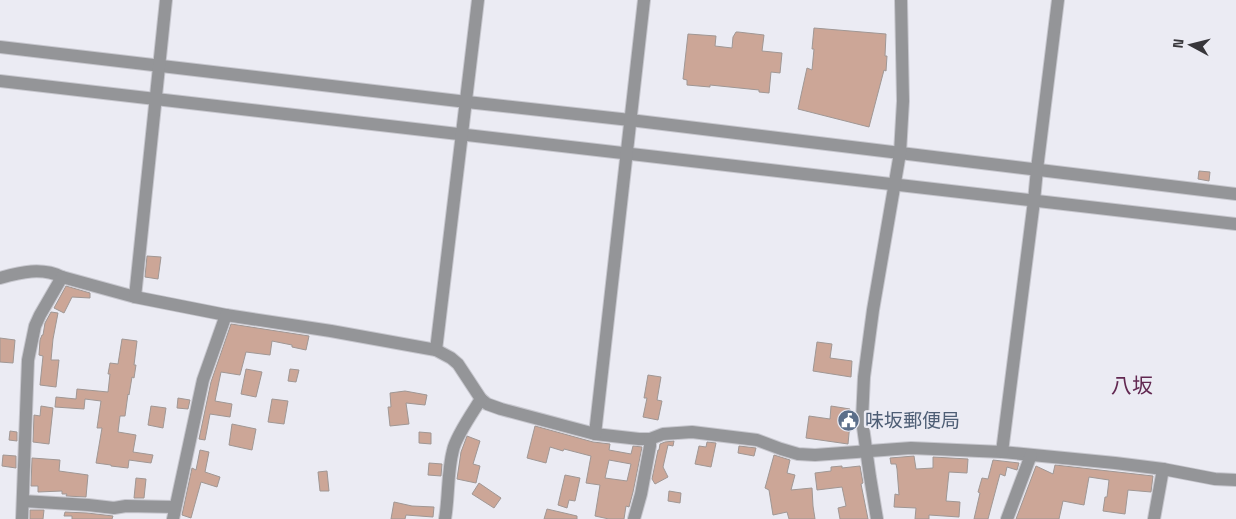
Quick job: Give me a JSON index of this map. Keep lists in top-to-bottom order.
{
  "districts": ["八坂"],
  "places": {
    "public building": ["味坂郵便局"]
  },
  "north": "left"
}
